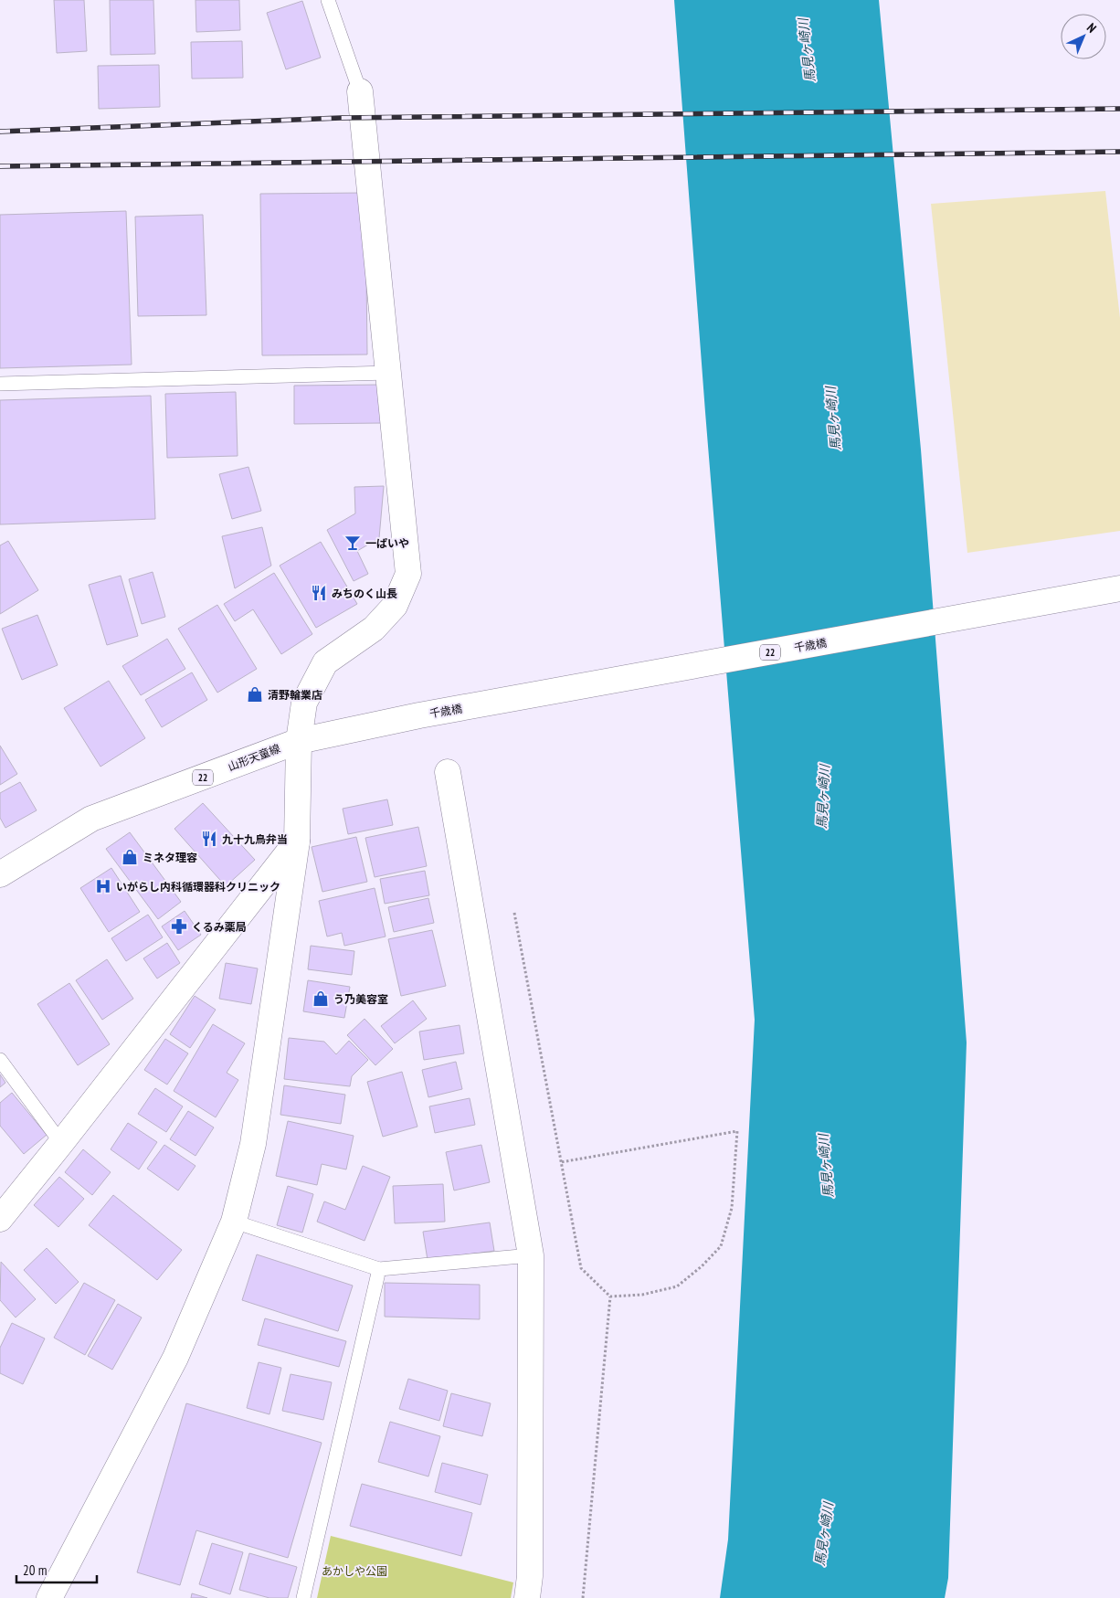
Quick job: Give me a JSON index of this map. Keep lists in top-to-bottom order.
{
  "streets": {
    "street": ["千歳橋", "22", "山形天童線"]
  },
  "crossings": [
    ["千歳橋", "山形天童線"]
  ],
  "water": ["馬見ヶ崎川"],
  "parks": ["あかしや公園"],
  "places": {
    "bar": ["一ぱいや"],
    "restaurant": ["みちのく山長", "九十九鳥弁当"],
    "shop": ["清野輪業店", "ミネタ理容", "う乃美容室"],
    "hospital": ["いがらし内科循環器科クリニック"],
    "pharmacy": ["くるみ薬局"]
  },
  "scale_bar": "20 m",
  "north": "top right"
}
